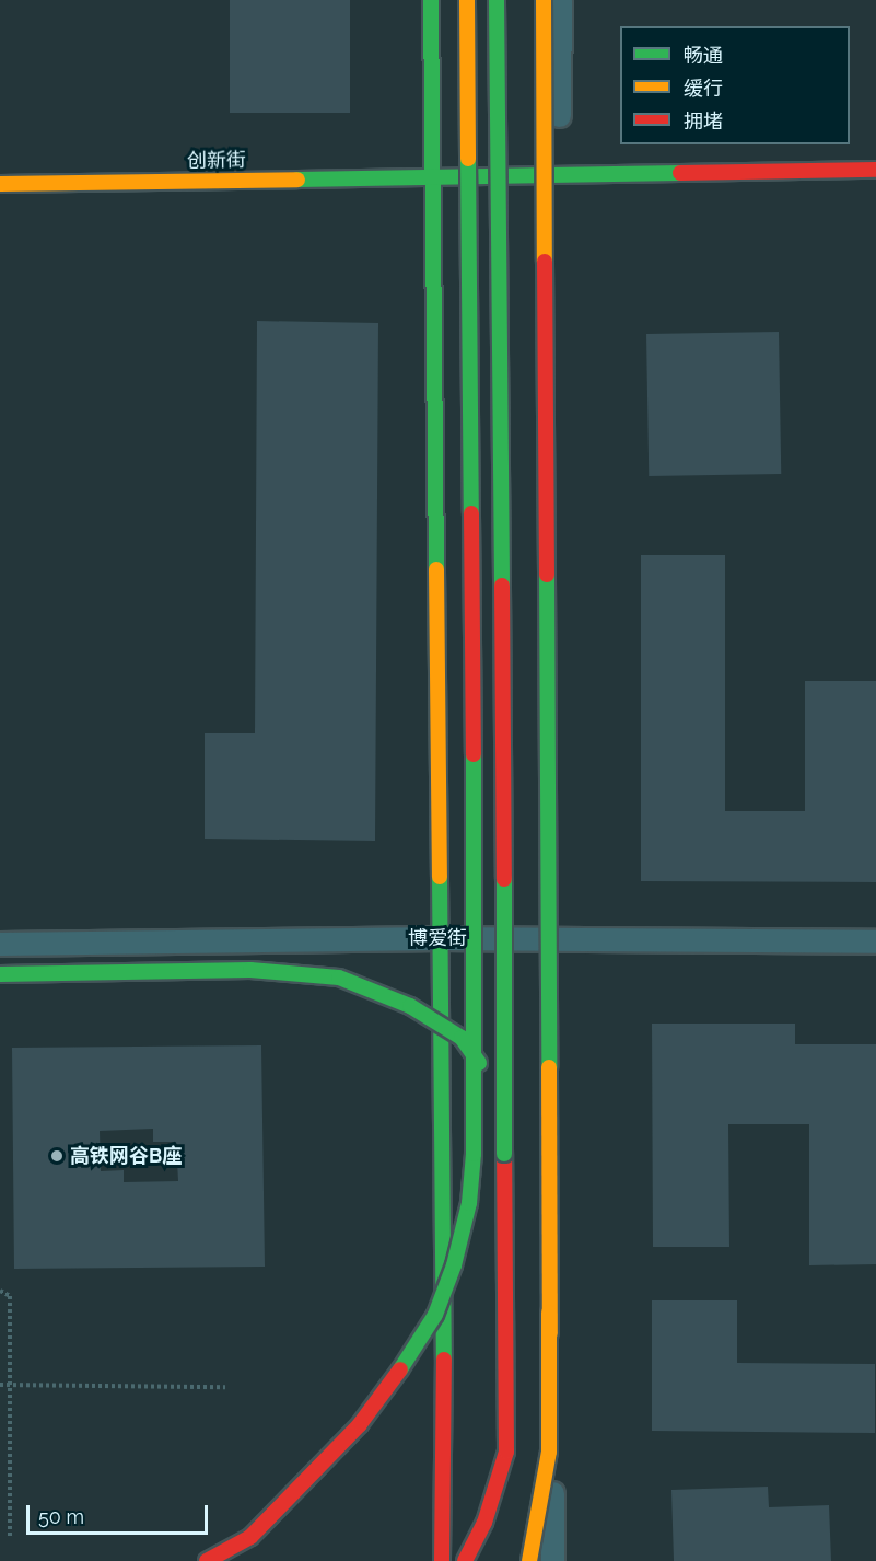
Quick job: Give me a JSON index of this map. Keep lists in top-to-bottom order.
{
  "streets": {
    "main road": ["创新街"],
    "street": ["博爱街"]
  },
  "places": ["高铁网谷B座"],
  "legend": ["畅通", "缓行", "拥堵"],
  "scale_bar": "50 m"
}
